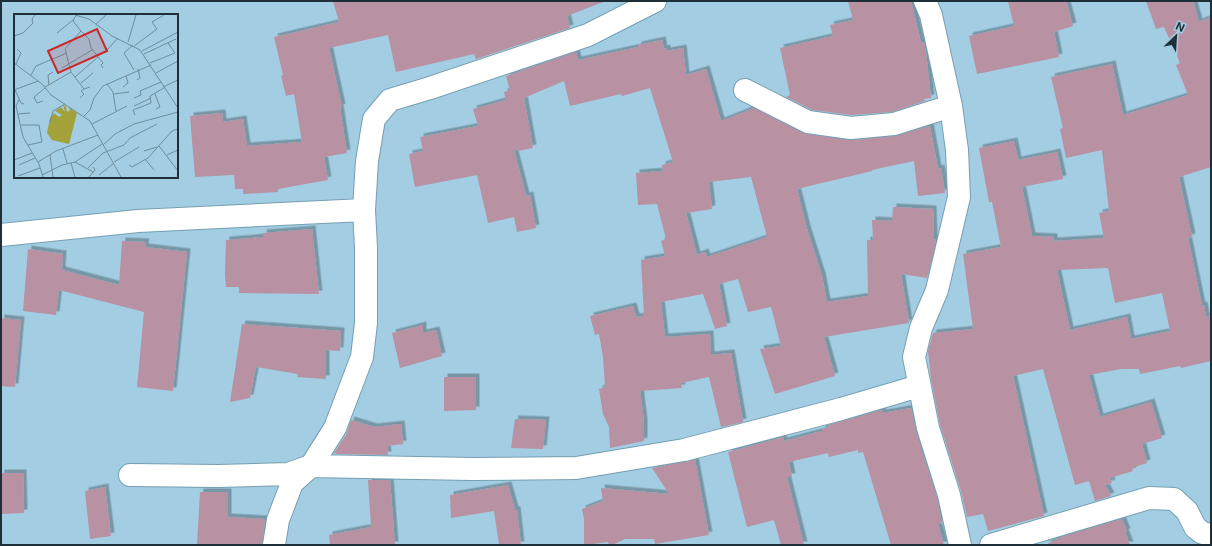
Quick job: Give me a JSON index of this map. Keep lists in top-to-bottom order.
{
  "north": "top right"
}
